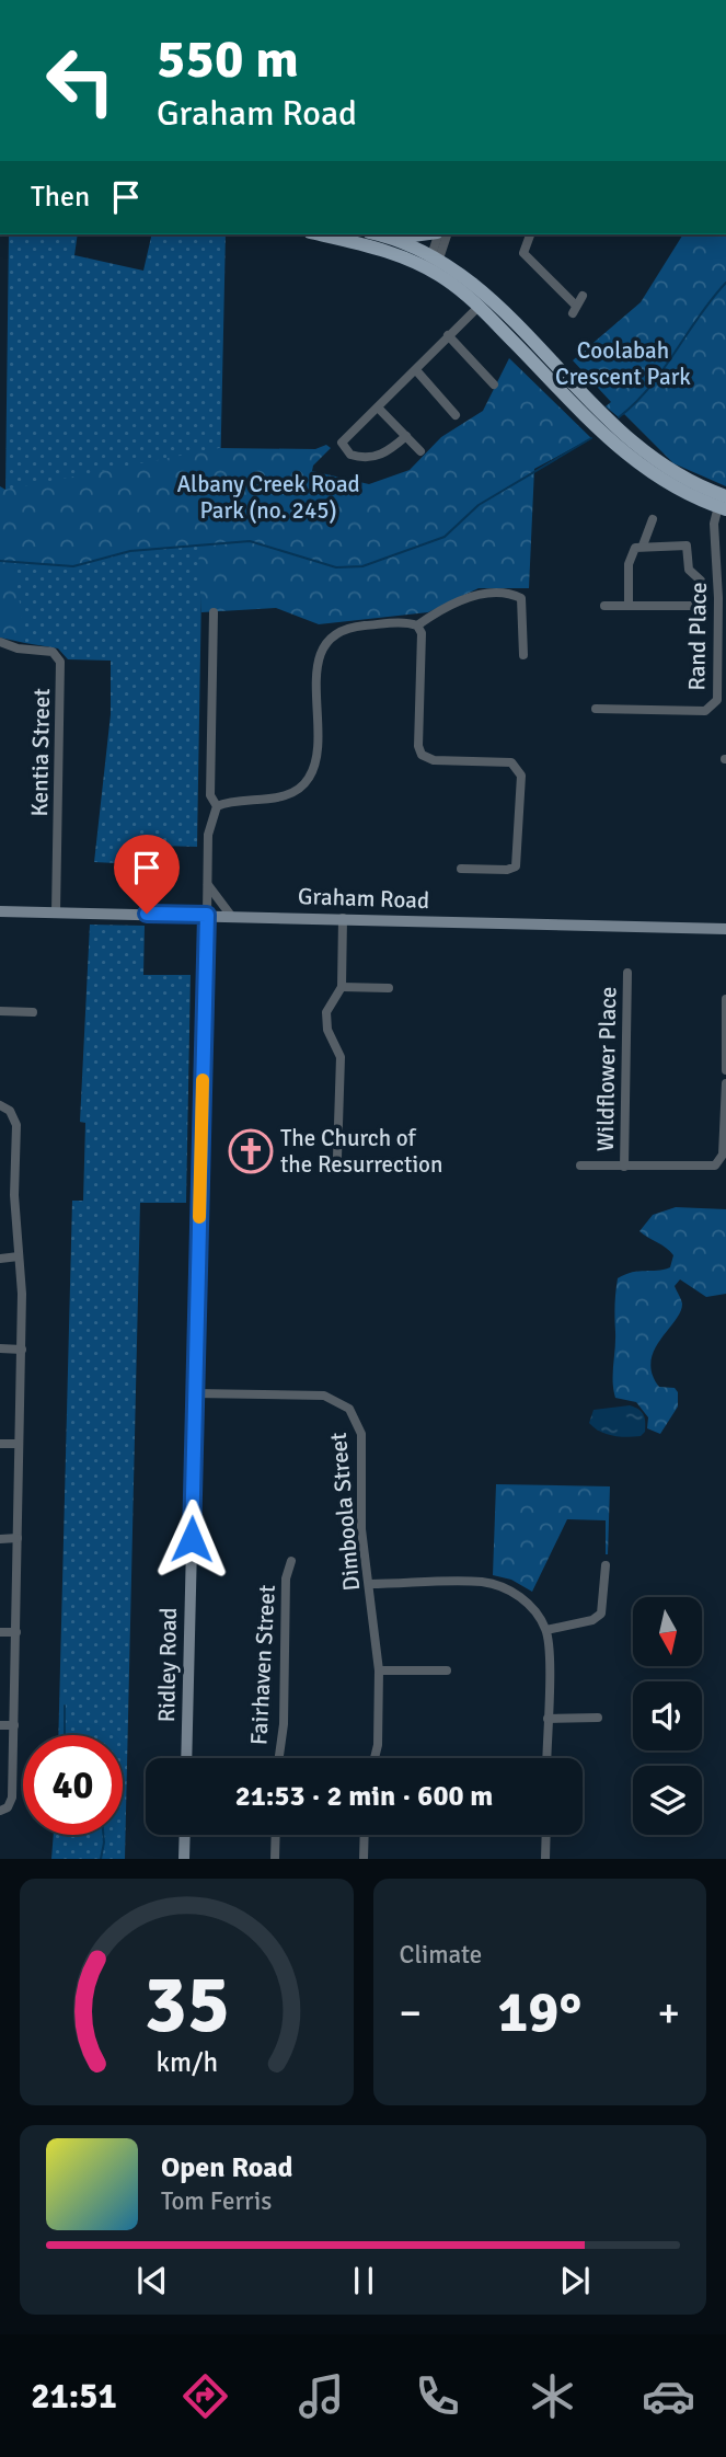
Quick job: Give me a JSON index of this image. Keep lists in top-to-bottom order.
{
  "streets": {
    "street": [
      "Rand Place",
      "Kentia Street",
      "Graham Road",
      "Wildflower Place",
      "Dimboola Street",
      "Ridley Road",
      "Fairhaven Street"
    ]
  },
  "crossings": [
    ["Kentia Street", "Graham Road"],
    ["Graham Road", "Ridley Road"],
    ["Dimboola Street", "Ridley Road"]
  ],
  "parks": ["Coolabah Crescent Park", "Albany Creek Road Park (no. 245)"],
  "places": {
    "church": ["The Church of the Resurrection"]
  },
  "north": "bottom",
  "page": {
    "turn": ["550 m", "Graham Road"],
    "then": "Then",
    "limit": "40",
    "trip": "21:53 · 2 min · 600 m",
    "tile": "Climate",
    "heat": ["−", "19°", "+"],
    "song": ["Open Road", "Tom Ferris"],
    "tabs": "21:51",
    "gauge": ["35", "km/h"]
  }
}
